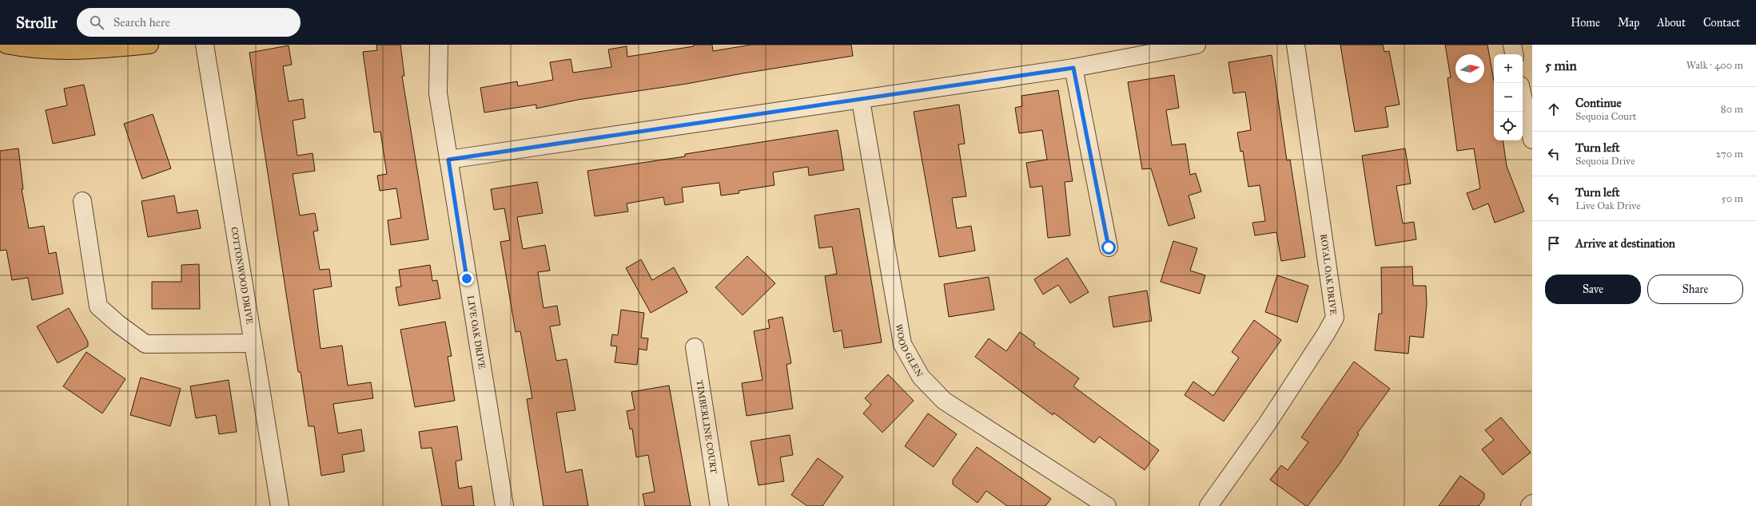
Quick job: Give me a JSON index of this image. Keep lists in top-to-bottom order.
{
  "streets": {
    "street": [
      "ROYAL OAK DRIVE",
      "COTTONWOOD DRIVE",
      "LIVE OAK DRIVE",
      "WOOD GLEN",
      "TIMBERLINE COURT"
    ]
  },
  "north": "right",
  "page": {
    "header": "Strollr",
    "search": "Search here",
    "nav": [
      "Home",
      "Map",
      "About",
      "Contact"
    ],
    "heading": ["5 min", "Walk · 400 m"],
    "map_buttons": ["+", "−"],
    "list": [
      ["Continue", "Sequoia Court", "80 m"],
      ["Turn left", "Sequoia Drive", "270 m"],
      ["Turn left", "Live Oak Drive", "50 m"],
      "Arrive at destination"
    ],
    "buttons": ["Save", "Share"]
  }
}
